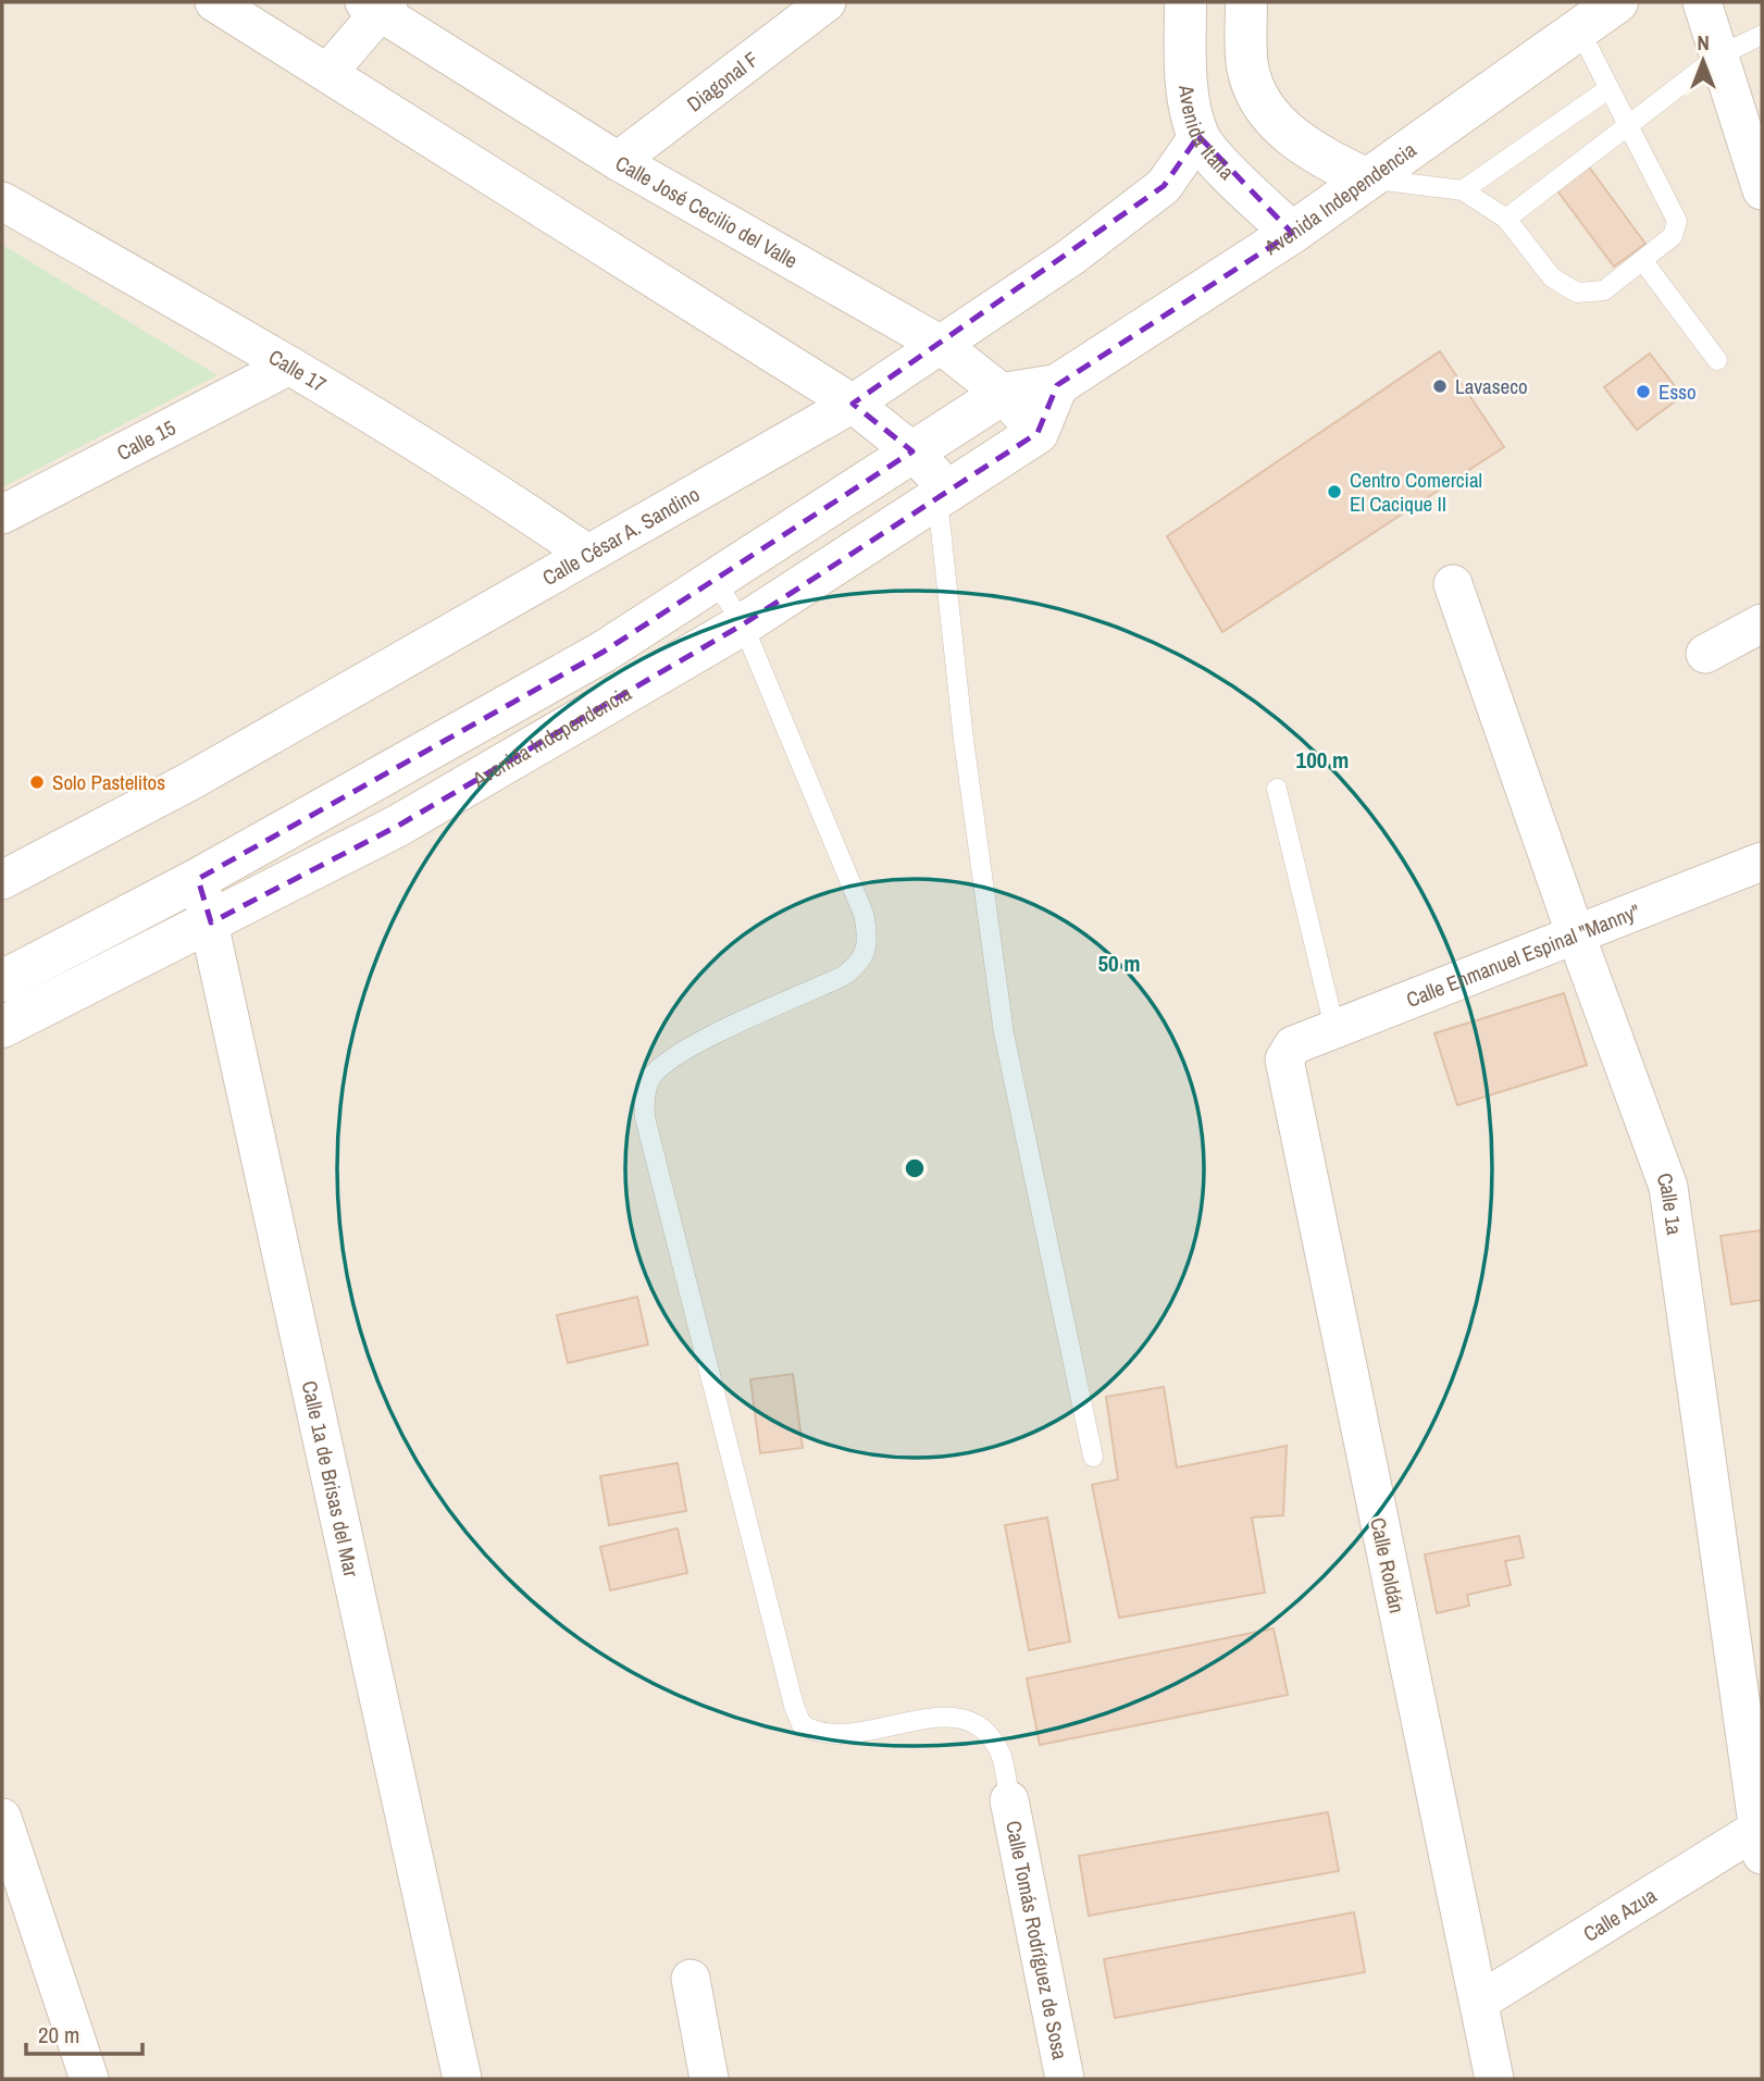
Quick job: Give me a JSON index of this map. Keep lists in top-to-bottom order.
{
  "streets": {
    "main road": ["Avenida Italia", "Avenida Independencia"],
    "street": [
      "Diagonal F",
      "Calle José Cecilio del Valle",
      "Calle 17",
      "Calle 15",
      "Calle César A. Sandino",
      "Calle Enmanuel Espinal \"Manny\"",
      "Calle 1a",
      "Calle 1a de Brisas del Mar",
      "Calle Roldán",
      "Calle Azua",
      "Calle Tomás Rodríguez de Sosa"
    ]
  },
  "crossings": [
    ["Diagonal F", "Calle José Cecilio del Valle"],
    ["Avenida Italia", "Avenida Independencia"],
    ["Avenida Italia", "Calle César A. Sandino"],
    ["Avenida Independencia", "Calle José Cecilio del Valle"],
    ["Avenida Independencia", "Calle 1a de Brisas del Mar"],
    ["Calle José Cecilio del Valle", "Calle César A. Sandino"],
    ["Calle 17", "Calle 15"],
    ["Calle 17", "Calle César A. Sandino"],
    ["Calle Enmanuel Espinal \"Manny\"", "Calle 1a"],
    ["Calle Enmanuel Espinal \"Manny\"", "Calle Roldán"],
    ["Calle 1a", "Calle Azua"],
    ["Calle Roldán", "Calle Azua"]
  ],
  "places": [
    "Lavaseco",
    "Esso",
    "Centro Comercial El Cacique II",
    "Solo Pastelitos"
  ],
  "scale_bar": "20 m",
  "north": "top",
  "rings": ["100 m", "50 m"]
}
